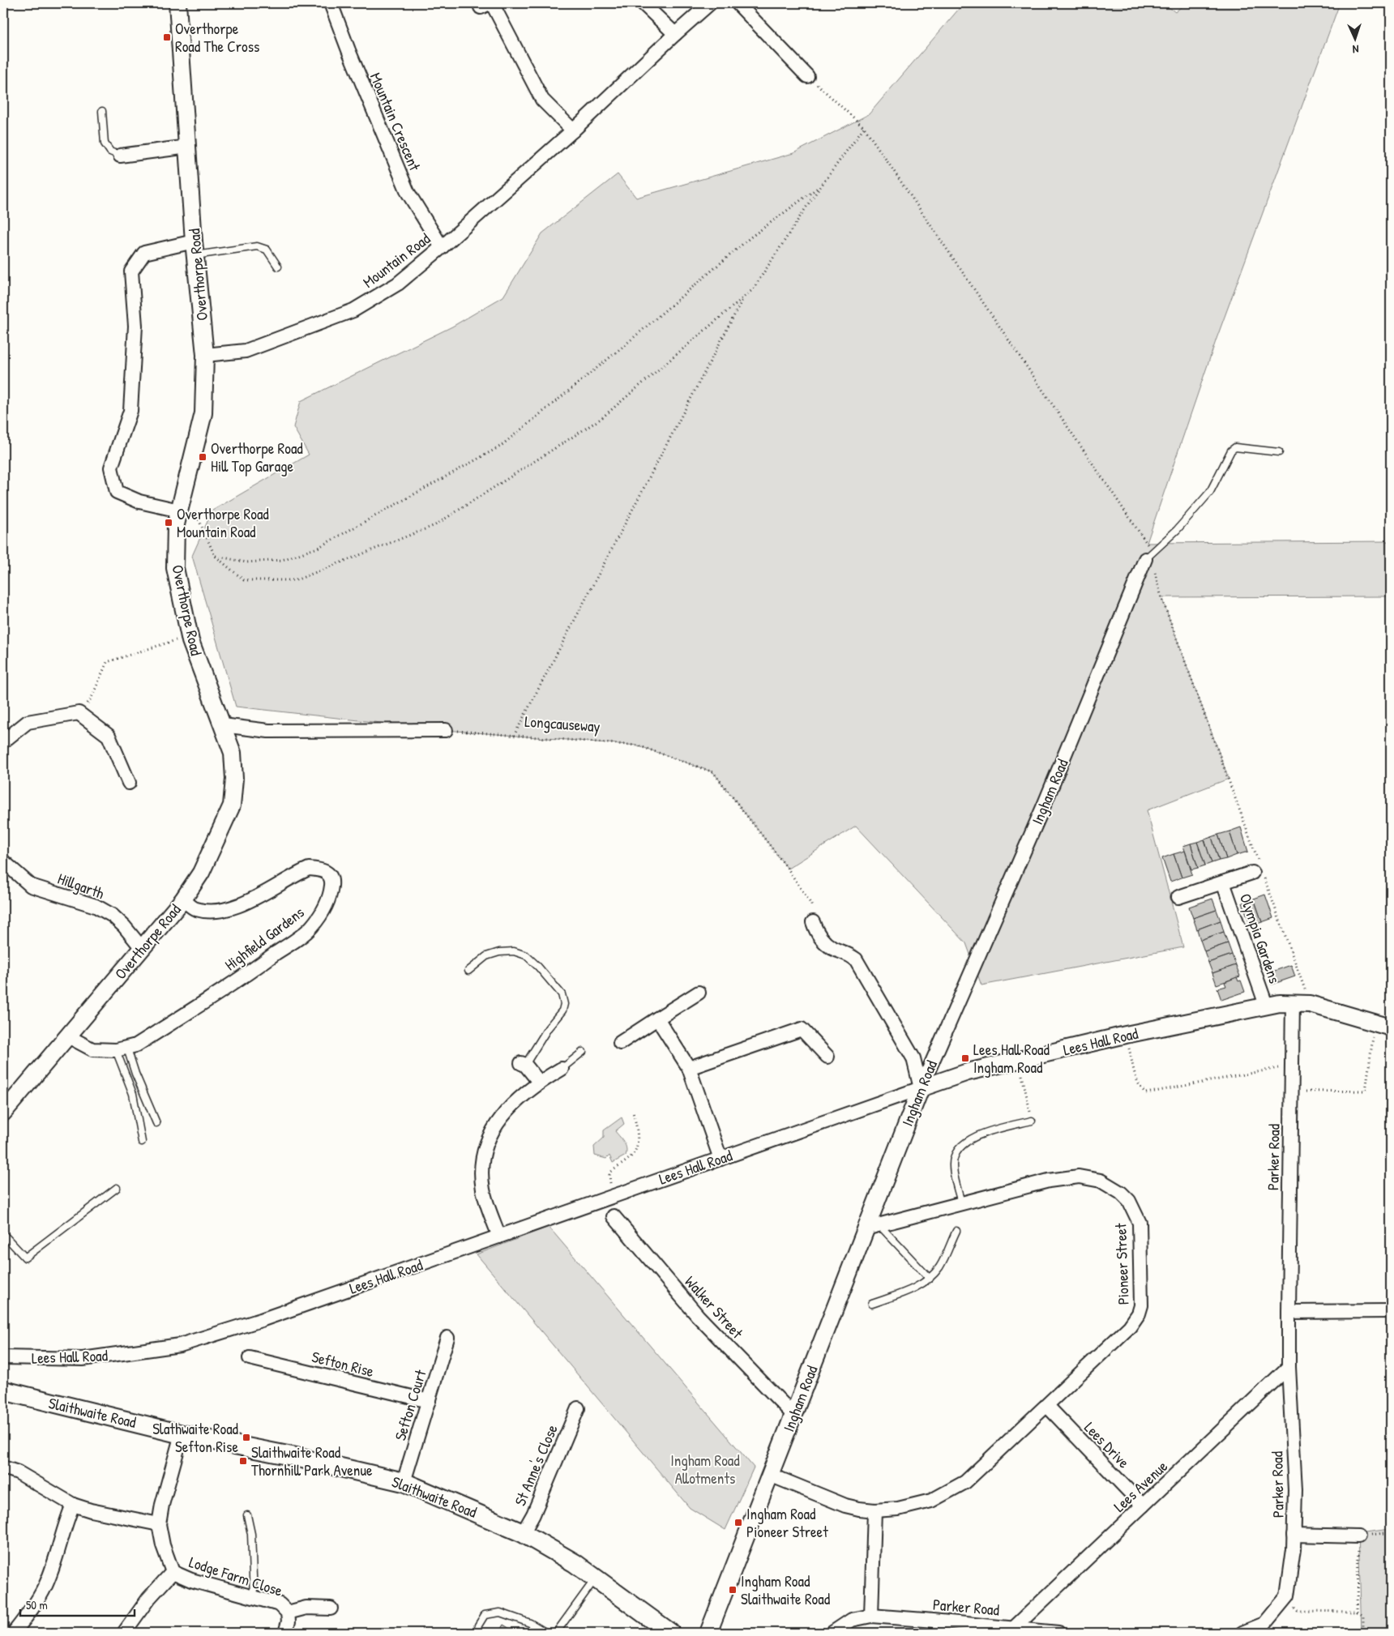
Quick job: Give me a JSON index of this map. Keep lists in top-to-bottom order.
{
  "streets": {
    "main road": ["Slaithwaite Road"],
    "street": [
      "Mountain Crescent",
      "Mountain Road",
      "Overthorpe Road",
      "Ingham Road",
      "Hillgarth",
      "Highfield Gardens",
      "Olympia Gardens",
      "Lees Hall Road",
      "Parker Road",
      "Pioneer Street",
      "Walker Street",
      "Sefton Rise",
      "Sefton Court",
      "Lees Drive",
      "St Anne's Close",
      "Lees Avenue",
      "Lodge Farm Close"
    ],
    "path": ["Longcauseway"]
  },
  "crossings": [
    ["Mountain Crescent", "Mountain Road"],
    ["Mountain Road", "Overthorpe Road"],
    ["Overthorpe Road", "Hillgarth"],
    ["Overthorpe Road", "Highfield Gardens"],
    ["Ingham Road", "Lees Hall Road"],
    ["Ingham Road", "Pioneer Street"],
    ["Ingham Road", "Walker Street"],
    ["Olympia Gardens", "Lees Hall Road"],
    ["Lees Hall Road", "Parker Road"],
    ["Parker Road", "Lees Avenue"],
    ["Pioneer Street", "Lees Drive"],
    ["Sefton Rise", "Sefton Court"],
    ["Sefton Court", "Slaithwaite Road"],
    ["Slaithwaite Road", "St Anne's Close"],
    ["Lees Drive", "Lees Avenue"]
  ],
  "parks": ["Ingham Road Allotments"],
  "places": {
    "transit": [
      "Overthorpe Road The Cross",
      "Overthorpe Road Hill Top Garage",
      "Overthorpe Road Mountain Road",
      "Lees Hall Road Ingham Road",
      "Slathwaite Road Sefton Rise",
      "Slaithwaite Road Thornhill Park Avenue",
      "Ingham Road Pioneer Street",
      "Ingham Road Slaithwaite Road"
    ]
  },
  "scale_bar": "50 m",
  "north": "bottom"
}
